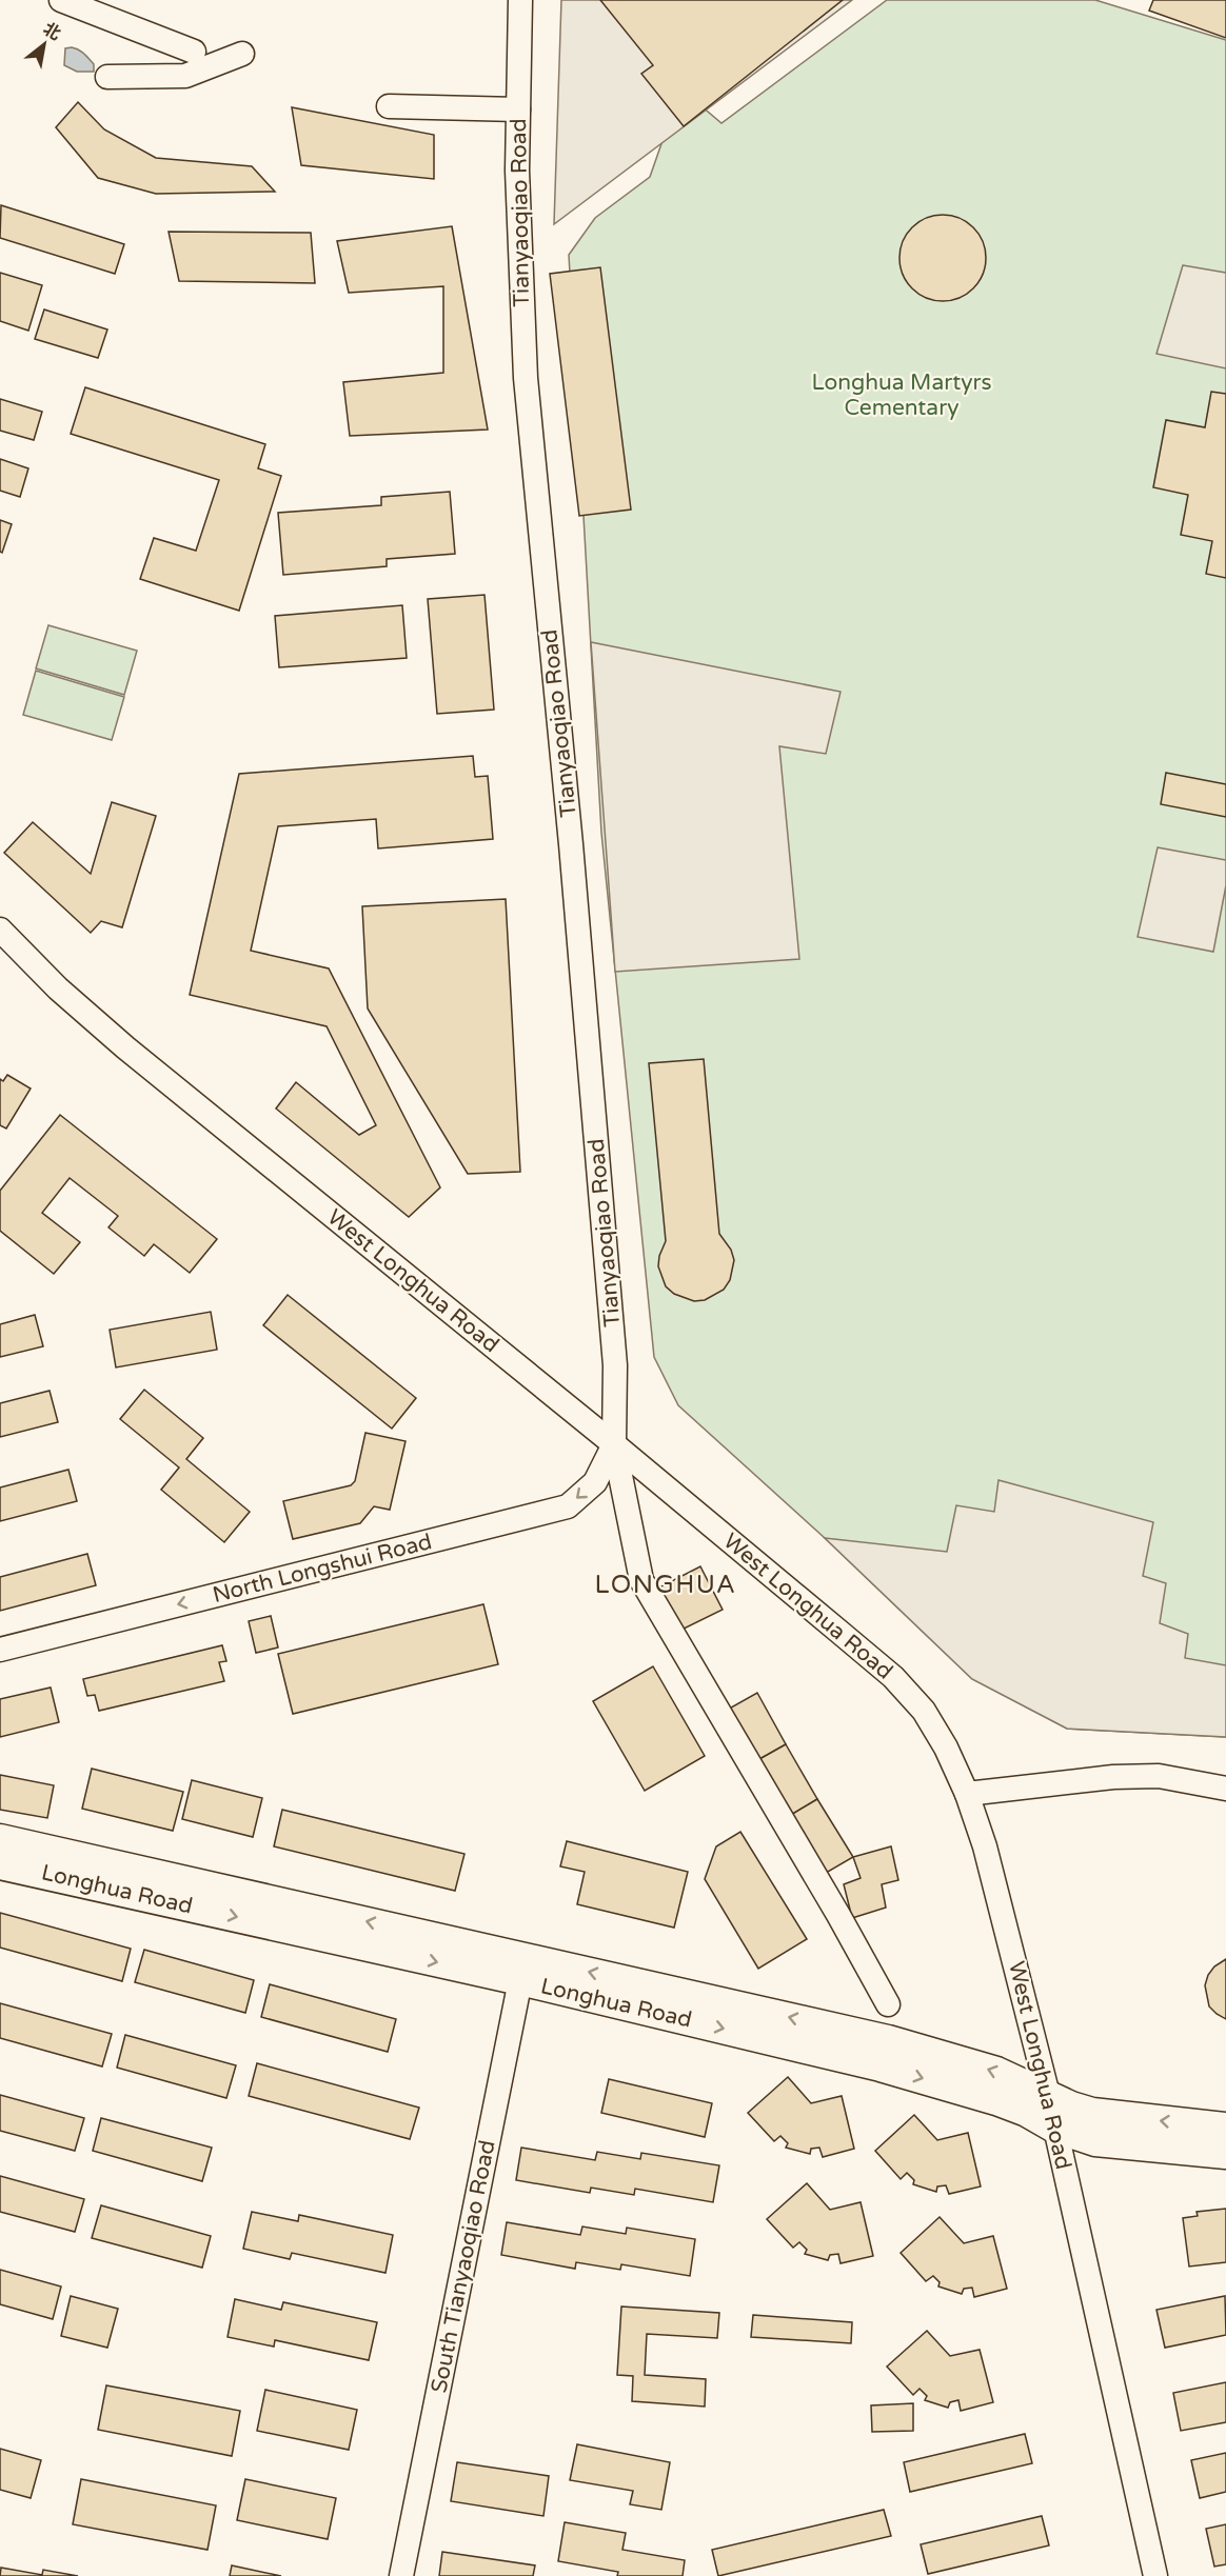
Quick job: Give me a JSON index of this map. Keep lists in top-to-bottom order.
{
  "streets": {
    "main road": ["Longhua Road"],
    "street": [
      "Tianyaoqiao Road",
      "West Longhua Road",
      "North Longshui Road",
      "South Tianyaoqiao Road"
    ]
  },
  "crossings": [
    ["Tianyaoqiao Road", "West Longhua Road"],
    ["Tianyaoqiao Road", "North Longshui Road"],
    ["West Longhua Road", "North Longshui Road"],
    ["West Longhua Road", "Longhua Road"],
    ["Longhua Road", "South Tianyaoqiao Road"]
  ],
  "one_way": ["North Longshui Road"],
  "districts": ["LONGHUA"],
  "parks": ["Longhua Martyrs Cementary"],
  "north": "top right"
}
